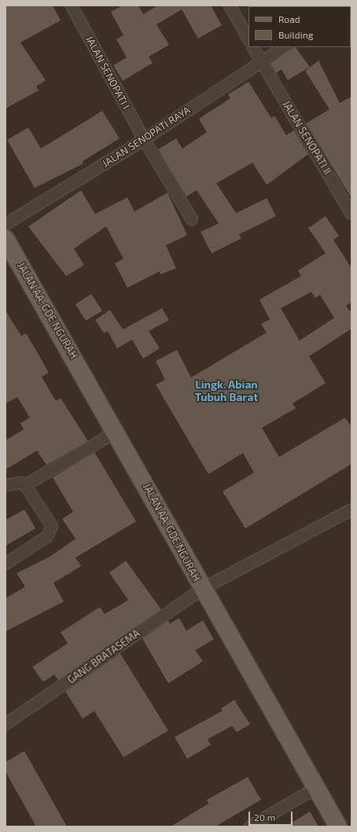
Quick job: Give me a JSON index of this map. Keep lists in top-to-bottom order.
{
  "streets": {
    "main road": ["JALAN AA. GDE NGURAH"],
    "street": [
      "JALAN SENOPATI I",
      "JALAN SENOPATI RAYA",
      "JALAN SENOPATI II",
      "GANG BRATASEMA"
    ]
  },
  "crossings": [
    ["JALAN SENOPATI I", "JALAN SENOPATI RAYA"],
    ["JALAN SENOPATI RAYA", "JALAN SENOPATI II"],
    ["JALAN AA. GDE NGURAH", "GANG BRATASEMA"]
  ],
  "districts": ["Lingk. Abian Tubuh Barat"],
  "legend": ["Road", "Building"],
  "scale_bar": "20 m"
}
